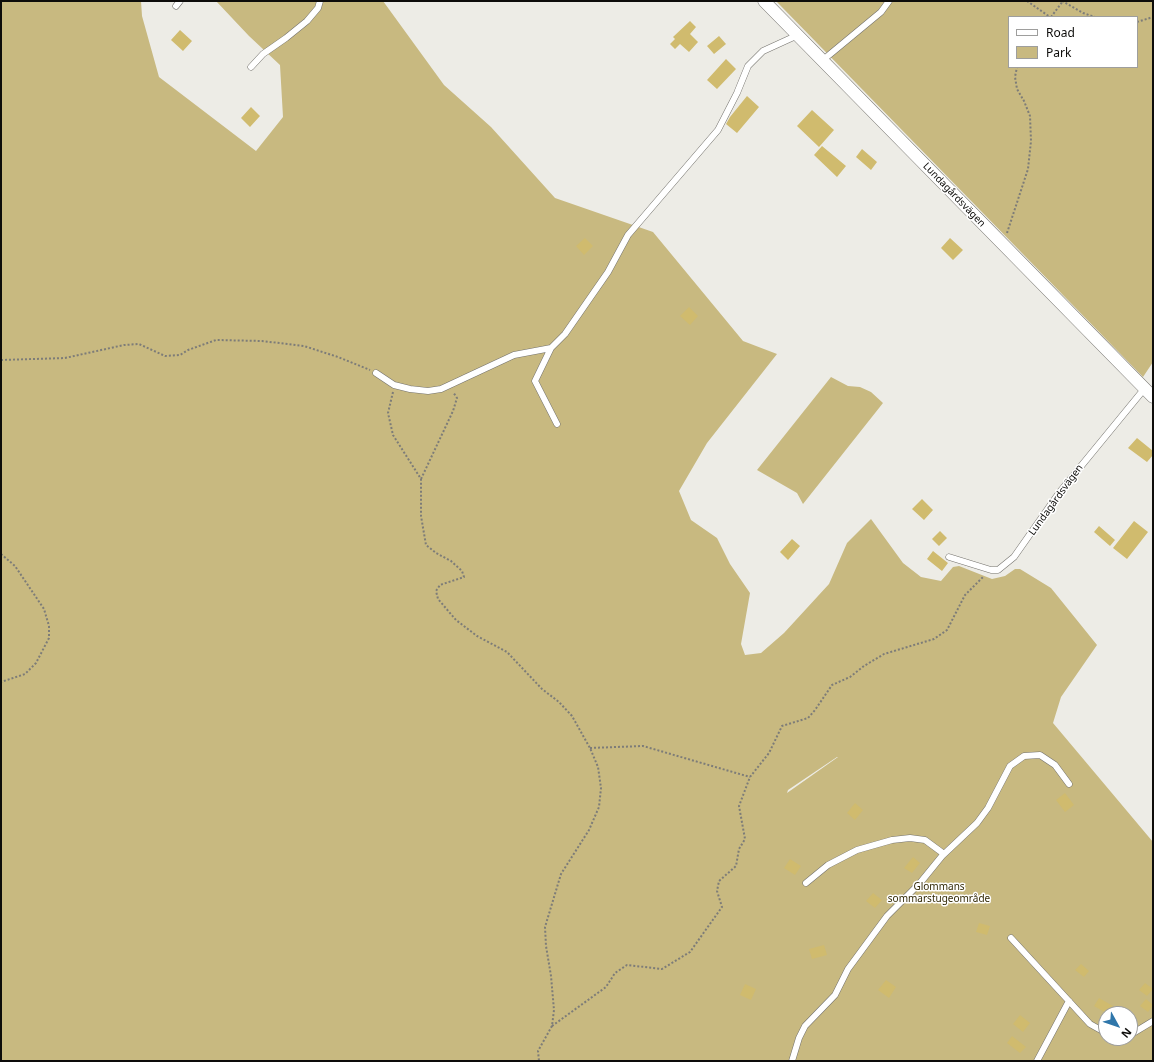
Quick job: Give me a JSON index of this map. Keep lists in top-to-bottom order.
{
  "streets": {
    "street": ["Lundagårdsvägen"]
  },
  "parks": ["Glommans sommarstugeområde"],
  "legend": ["Road", "Park"],
  "north": "bottom right"
}
